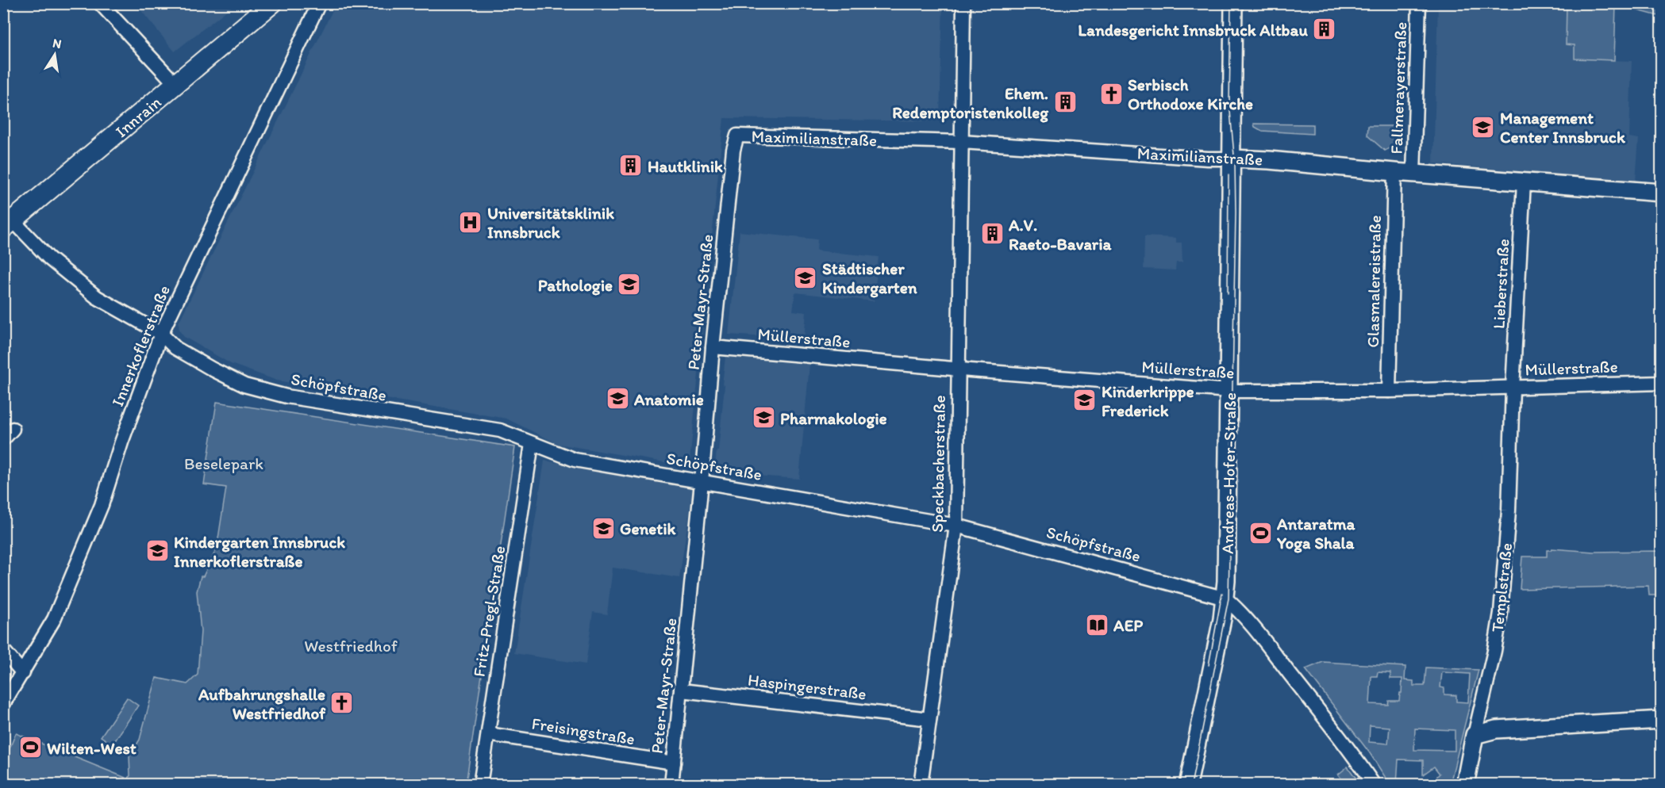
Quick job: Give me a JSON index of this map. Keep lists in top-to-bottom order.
{
  "streets": {
    "main road": ["Innrain"],
    "street": [
      "Fallmerayerstraße",
      "Maximilianstraße",
      "Glasmalereistraße",
      "Lieberstraße",
      "Peter-Mayr-Straße",
      "Müllerstraße",
      "Innerkoflerstraße",
      "Schöpfstraße",
      "Speckbacherstraße",
      "Andreas-Hofer-Straße",
      "Templstraße",
      "Fritz-Pregl-Straße",
      "Haspingerstraße",
      "Freisingstraße"
    ]
  },
  "crossings": [
    ["Fallmerayerstraße", "Maximilianstraße"],
    ["Innrain", "Schöpfstraße"],
    ["Maximilianstraße", "Glasmalereistraße"],
    ["Maximilianstraße", "Lieberstraße"],
    ["Maximilianstraße", "Peter-Mayr-Straße"],
    ["Maximilianstraße", "Speckbacherstraße"],
    ["Maximilianstraße", "Andreas-Hofer-Straße"],
    ["Glasmalereistraße", "Müllerstraße"],
    ["Lieberstraße", "Müllerstraße"],
    ["Lieberstraße", "Templstraße"],
    ["Peter-Mayr-Straße", "Müllerstraße"],
    ["Peter-Mayr-Straße", "Schöpfstraße"],
    ["Peter-Mayr-Straße", "Haspingerstraße"],
    ["Peter-Mayr-Straße", "Freisingstraße"],
    ["Müllerstraße", "Speckbacherstraße"],
    ["Müllerstraße", "Andreas-Hofer-Straße"],
    ["Müllerstraße", "Templstraße"],
    ["Innerkoflerstraße", "Schöpfstraße"],
    ["Schöpfstraße", "Speckbacherstraße"],
    ["Schöpfstraße", "Andreas-Hofer-Straße"],
    ["Schöpfstraße", "Fritz-Pregl-Straße"],
    ["Speckbacherstraße", "Haspingerstraße"],
    ["Fritz-Pregl-Straße", "Freisingstraße"]
  ],
  "parks": ["Beselepark", "Westfriedhof"],
  "places": {
    "building": [
      "Landesgericht Innsbruck Altbau",
      "Ehem. Redemptoristenkolleg",
      "Hautklinik",
      "A.V. Raeto-Bavaria"
    ],
    "church": ["Serbisch Orthodoxe Kirche", "Aufbahrungshalle Westfriedhof"],
    "school or university": [
      "Management Center Innsbruck",
      "Städtischer Kindergarten",
      "Pathologie",
      "Anatomie",
      "Kinderkrippe Frederick",
      "Pharmakologie",
      "Genetik",
      "Kindergarten Innsbruck Innerkoflerstraße"
    ],
    "hospital": ["Universitätsklinik Innsbruck"],
    "sports": ["Antaratma Yoga Shala", "Wilten-West"],
    "library": ["AEP"]
  },
  "north": "top"
}
